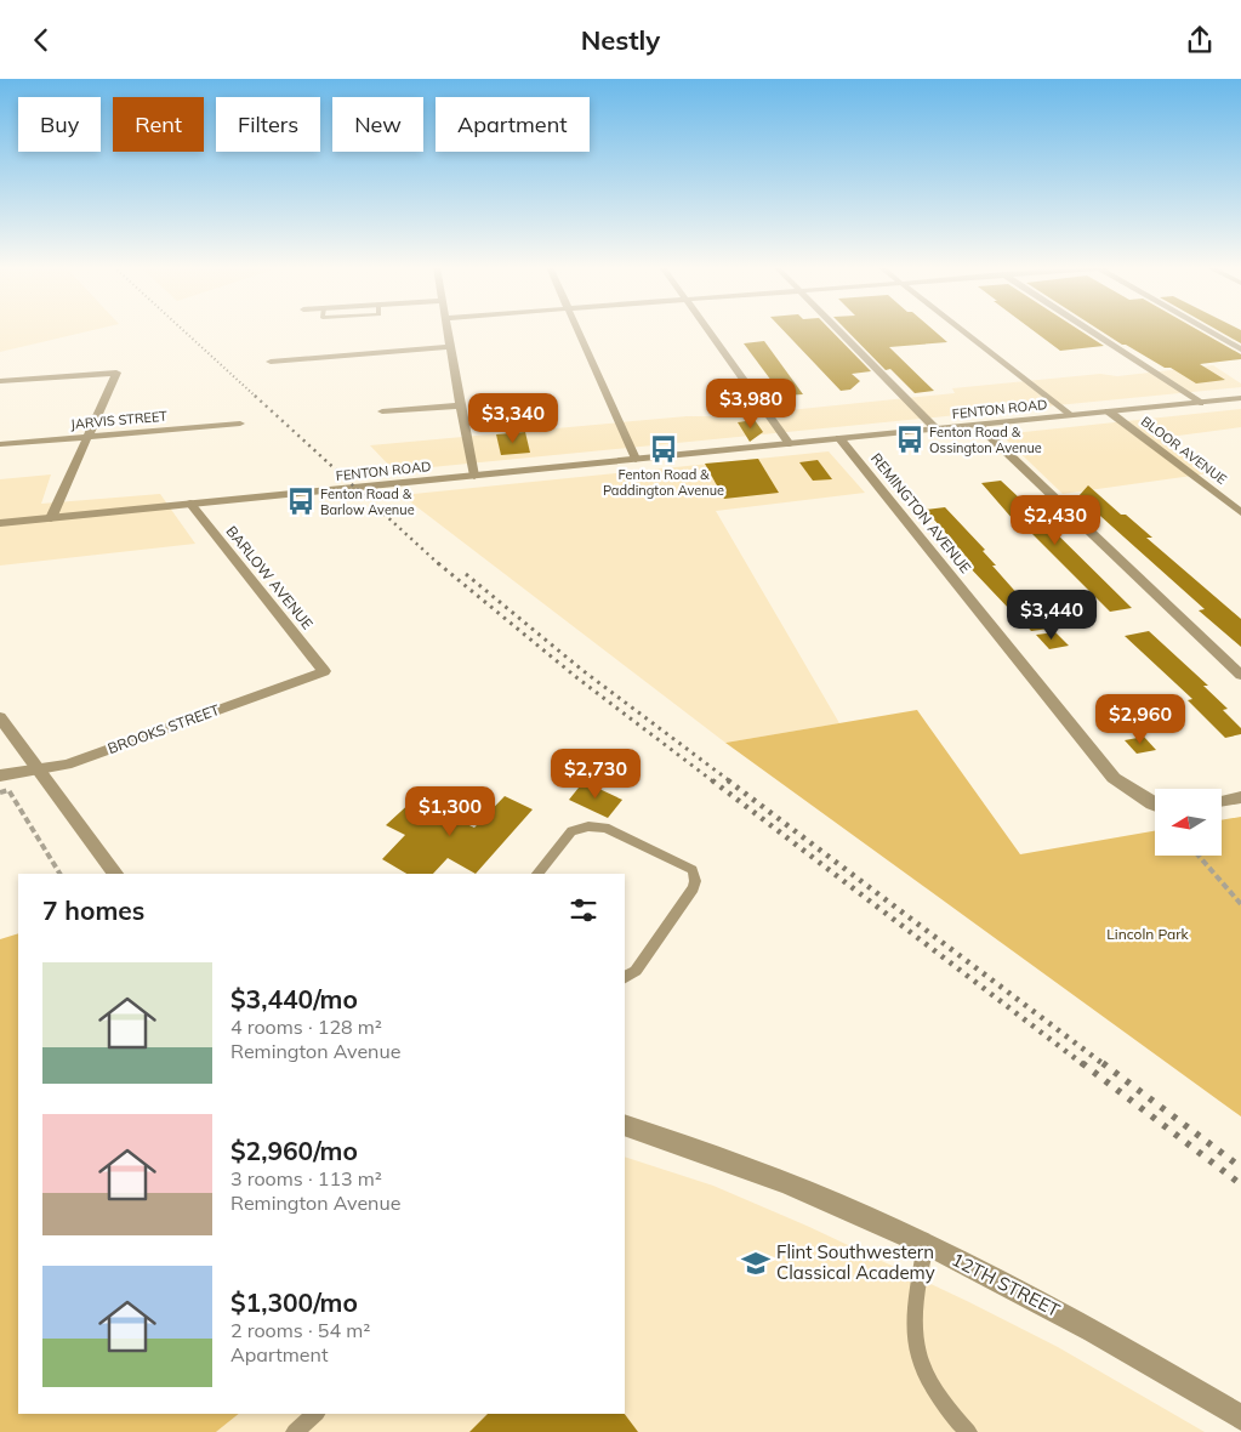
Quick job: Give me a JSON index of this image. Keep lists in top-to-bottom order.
{
  "streets": {
    "street": [
      "FENTON ROAD",
      "JARVIS STREET",
      "BLOOR AVENUE",
      "REMINGTON AVENUE",
      "BARLOW AVENUE",
      "BROOKS STREET",
      "12TH STREET"
    ]
  },
  "crossings": [
    ["FENTON ROAD", "BLOOR AVENUE"],
    ["FENTON ROAD", "REMINGTON AVENUE"],
    ["FENTON ROAD", "BARLOW AVENUE"],
    ["BARLOW AVENUE", "BROOKS STREET"]
  ],
  "parks": ["Lincoln Park"],
  "places": {
    "bus stop": ["Fenton Road & Ossington Avenue", "Fenton Road & Paddington Avenue", "Fenton Road & Barlow Avenue"],
    "school or university": ["Flint Southwestern Classical Academy"]
  },
  "north": "left",
  "page": {
    "header": "Nestly",
    "chip": [
      "Buy",
      "Rent",
      "Filters",
      "New",
      "Apartment"
    ],
    "price": [
      "$3,980",
      "$3,340",
      "$2,430",
      "$3,440",
      "$2,960",
      "$2,730",
      "$1,300"
    ],
    "heading": "7 homes",
    "list": [
      {
        "name": "$3,440/mo",
        "note": "4 rooms · 128 m² · Remington Avenue"
      },
      {
        "name": "$2,960/mo",
        "note": "3 rooms · 113 m² · Remington Avenue"
      },
      {
        "name": "$1,300/mo",
        "note": "2 rooms · 54 m² · Apartment"
      }
    ]
  }
}
